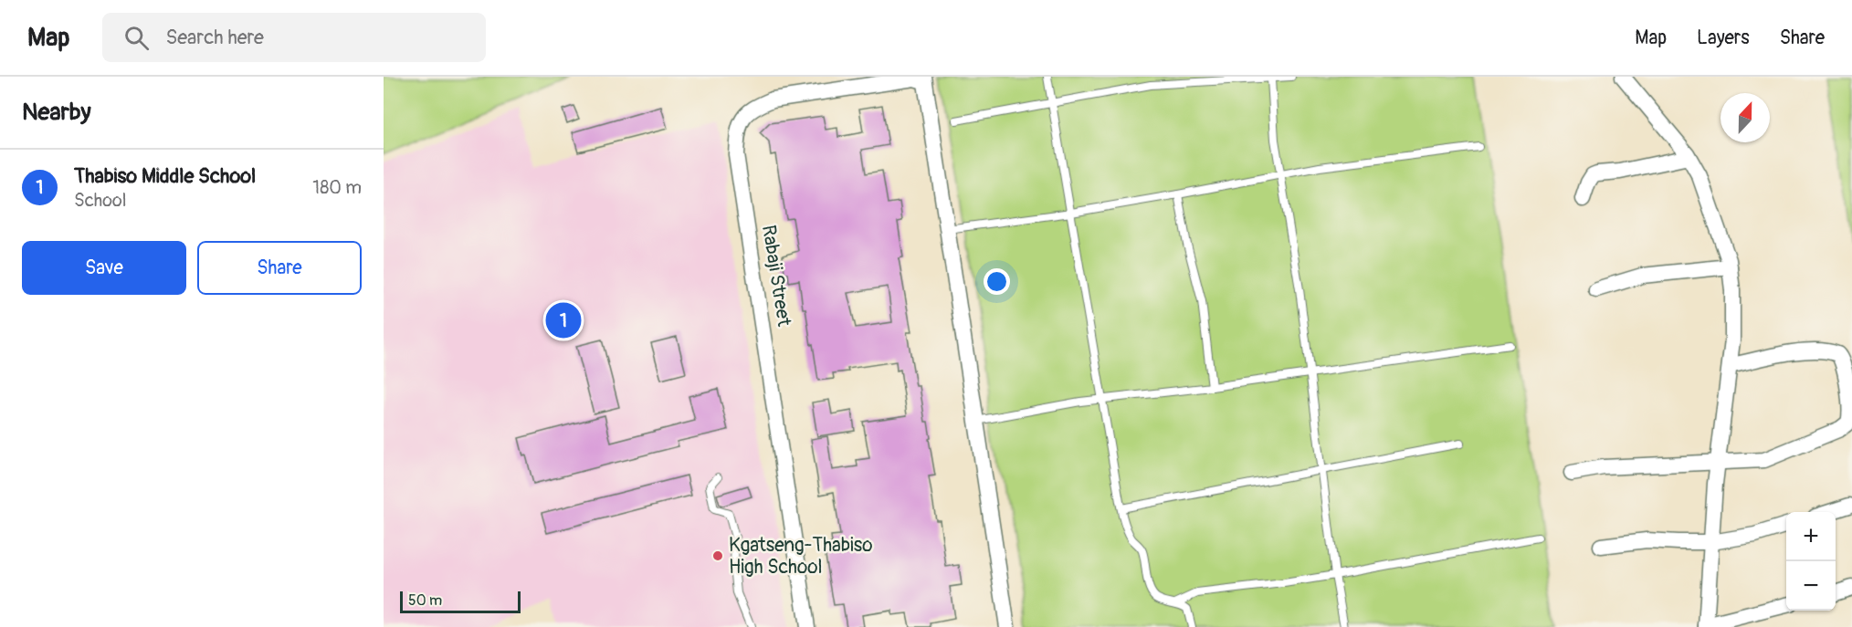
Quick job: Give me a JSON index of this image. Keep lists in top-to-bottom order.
{
  "streets": {
    "street": ["Rabaji Street"]
  },
  "places": ["Kgatseng-Thabiso High School"],
  "scale_bar": "50 m",
  "north": "top",
  "page": {
    "header": "Map",
    "search": "Search here",
    "nav": ["Map", "Layers", "Share"],
    "heading": "Nearby",
    "list": [
      {
        "mark": "1",
        "name": "Thabiso Middle School",
        "note": "School",
        "value": "180 m"
      }
    ],
    "buttons": ["Save", "Share"],
    "pins": "1",
    "map_buttons": ["+", "−"],
    "scale": "50 m"
  }
}
